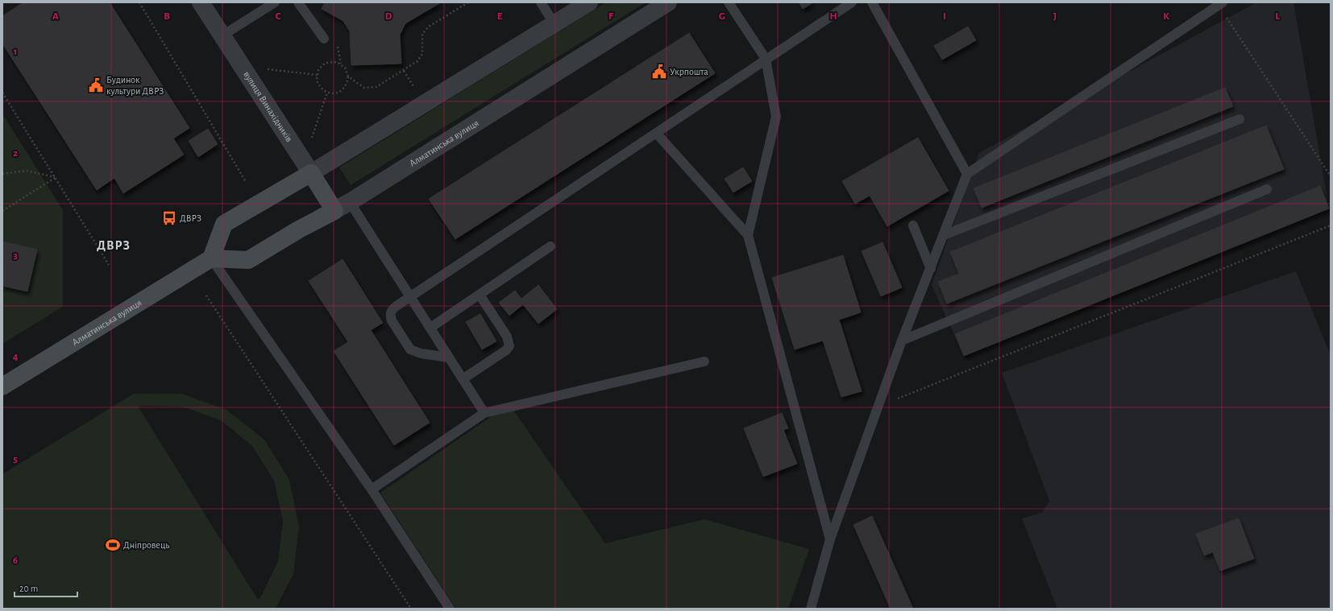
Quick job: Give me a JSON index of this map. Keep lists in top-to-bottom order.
{
  "streets": {
    "street": ["вулиця Винахідників", "Алматинська вулиця"]
  },
  "crossings": [
    ["вулиця Винахідників", "Алматинська вулиця"]
  ],
  "districts": ["ДВРЗ"],
  "places": {
    "public building": ["Укрпошта", "Будинок культури ДВРЗ"],
    "bus stop": ["ДВРЗ"],
    "sports": ["Дніпровець"]
  },
  "scale_bar": "20 m",
  "grid": {
    "columns": [
      "A",
      "B",
      "C",
      "D",
      "E",
      "F",
      "G",
      "H",
      "I",
      "J",
      "K",
      "L"
    ],
    "rows": [
      "1",
      "2",
      "3",
      "4",
      "5",
      "6"
    ]
  }
}
